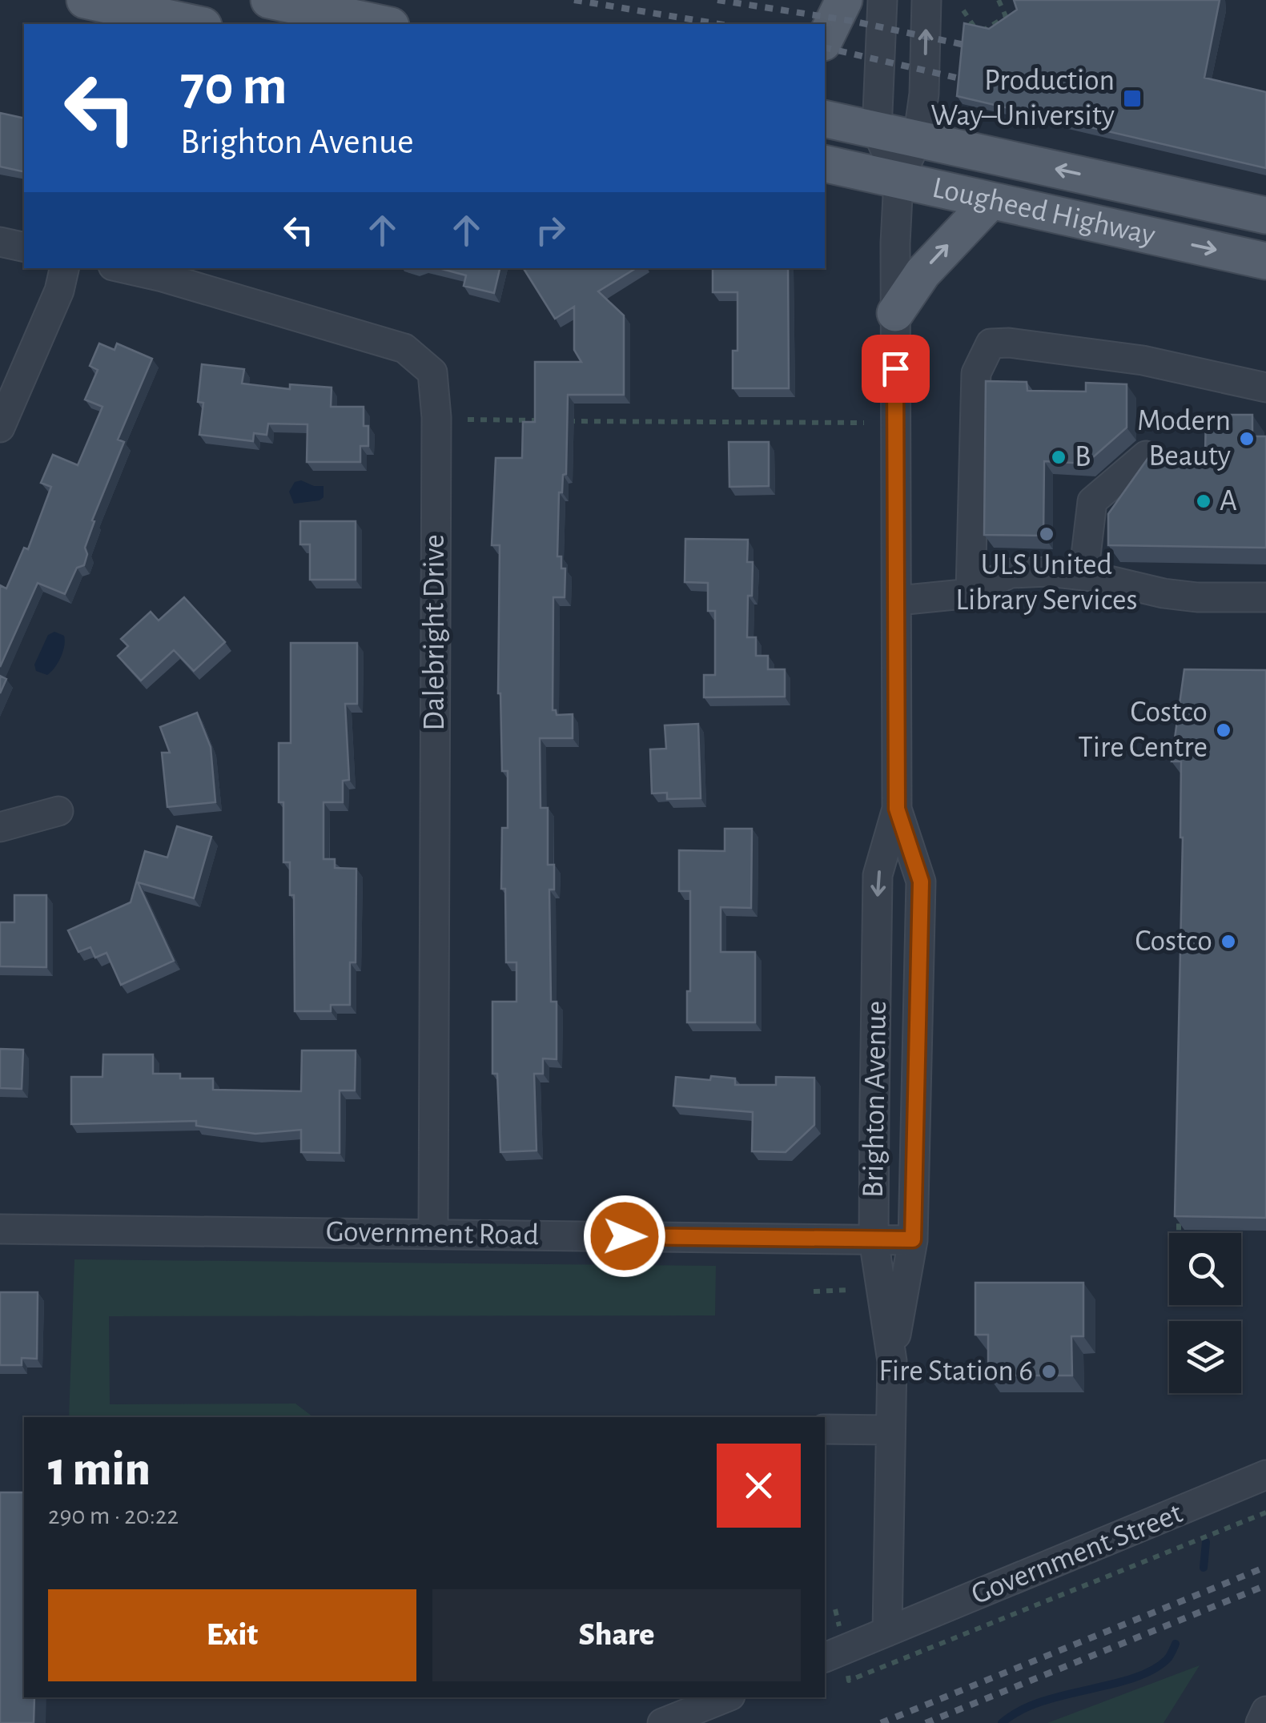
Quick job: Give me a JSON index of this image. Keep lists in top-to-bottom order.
{
  "streets": {
    "main road": ["Lougheed Highway"],
    "street": [
      "Dalebright Drive",
      "Brighton Avenue",
      "Government Road",
      "Government Street"
    ]
  },
  "crossings": [
    ["Lougheed Highway", "Brighton Avenue"],
    ["Dalebright Drive", "Government Road"],
    ["Brighton Avenue", "Government Road"],
    ["Brighton Avenue", "Government Street"]
  ],
  "places": {
    "transit": ["Production Way–University"],
    "other": [
      "Modern Beauty",
      "B",
      "A",
      "ULS United Library Services",
      "Costco Tire Centre",
      "Costco",
      "Fire Station 6"
    ]
  },
  "page": {
    "turn": ["70 m", "Brighton Avenue"],
    "heading": ["1 min", "290 m · 20:22"],
    "buttons": ["Exit", "Share"]
  }
}
